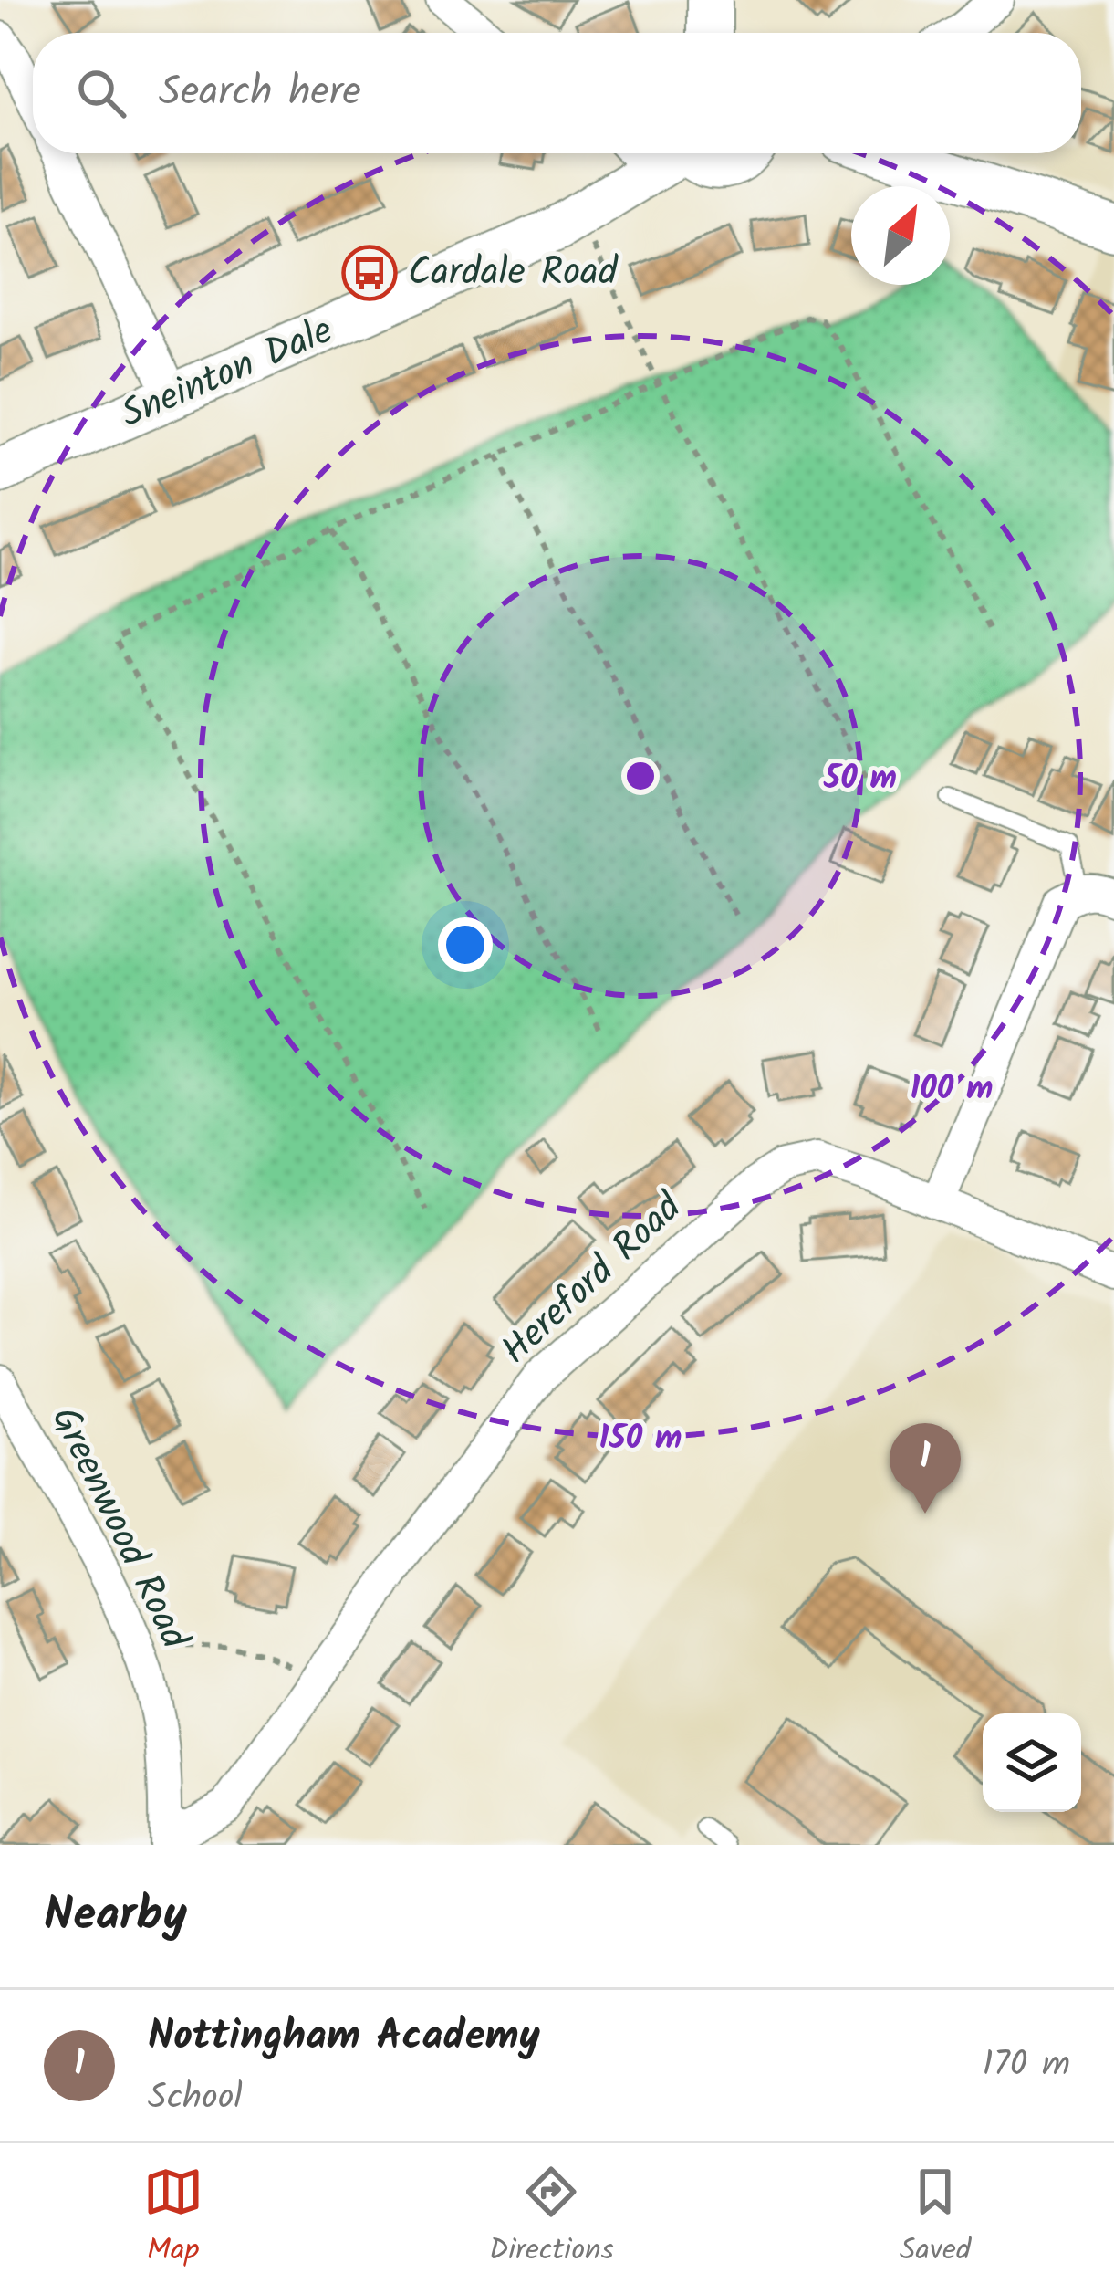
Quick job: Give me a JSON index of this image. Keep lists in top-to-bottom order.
{
  "streets": {
    "street": ["Sneinton Dale", "Hereford Road", "Greenwood Road"]
  },
  "crossings": [
    ["Hereford Road", "Greenwood Road"]
  ],
  "places": {
    "bus stop": ["Cardale Road"]
  },
  "north": "top right",
  "page": {
    "search": "Search here",
    "pins": "1",
    "heading": "Nearby",
    "list": [
      {
        "mark": "1",
        "name": "Nottingham Academy",
        "note": "School",
        "value": "170 m"
      }
    ],
    "nav": ["Map", "Directions", "Saved"]
  },
  "rings": ["50 m", "100 m", "150 m"]
}
